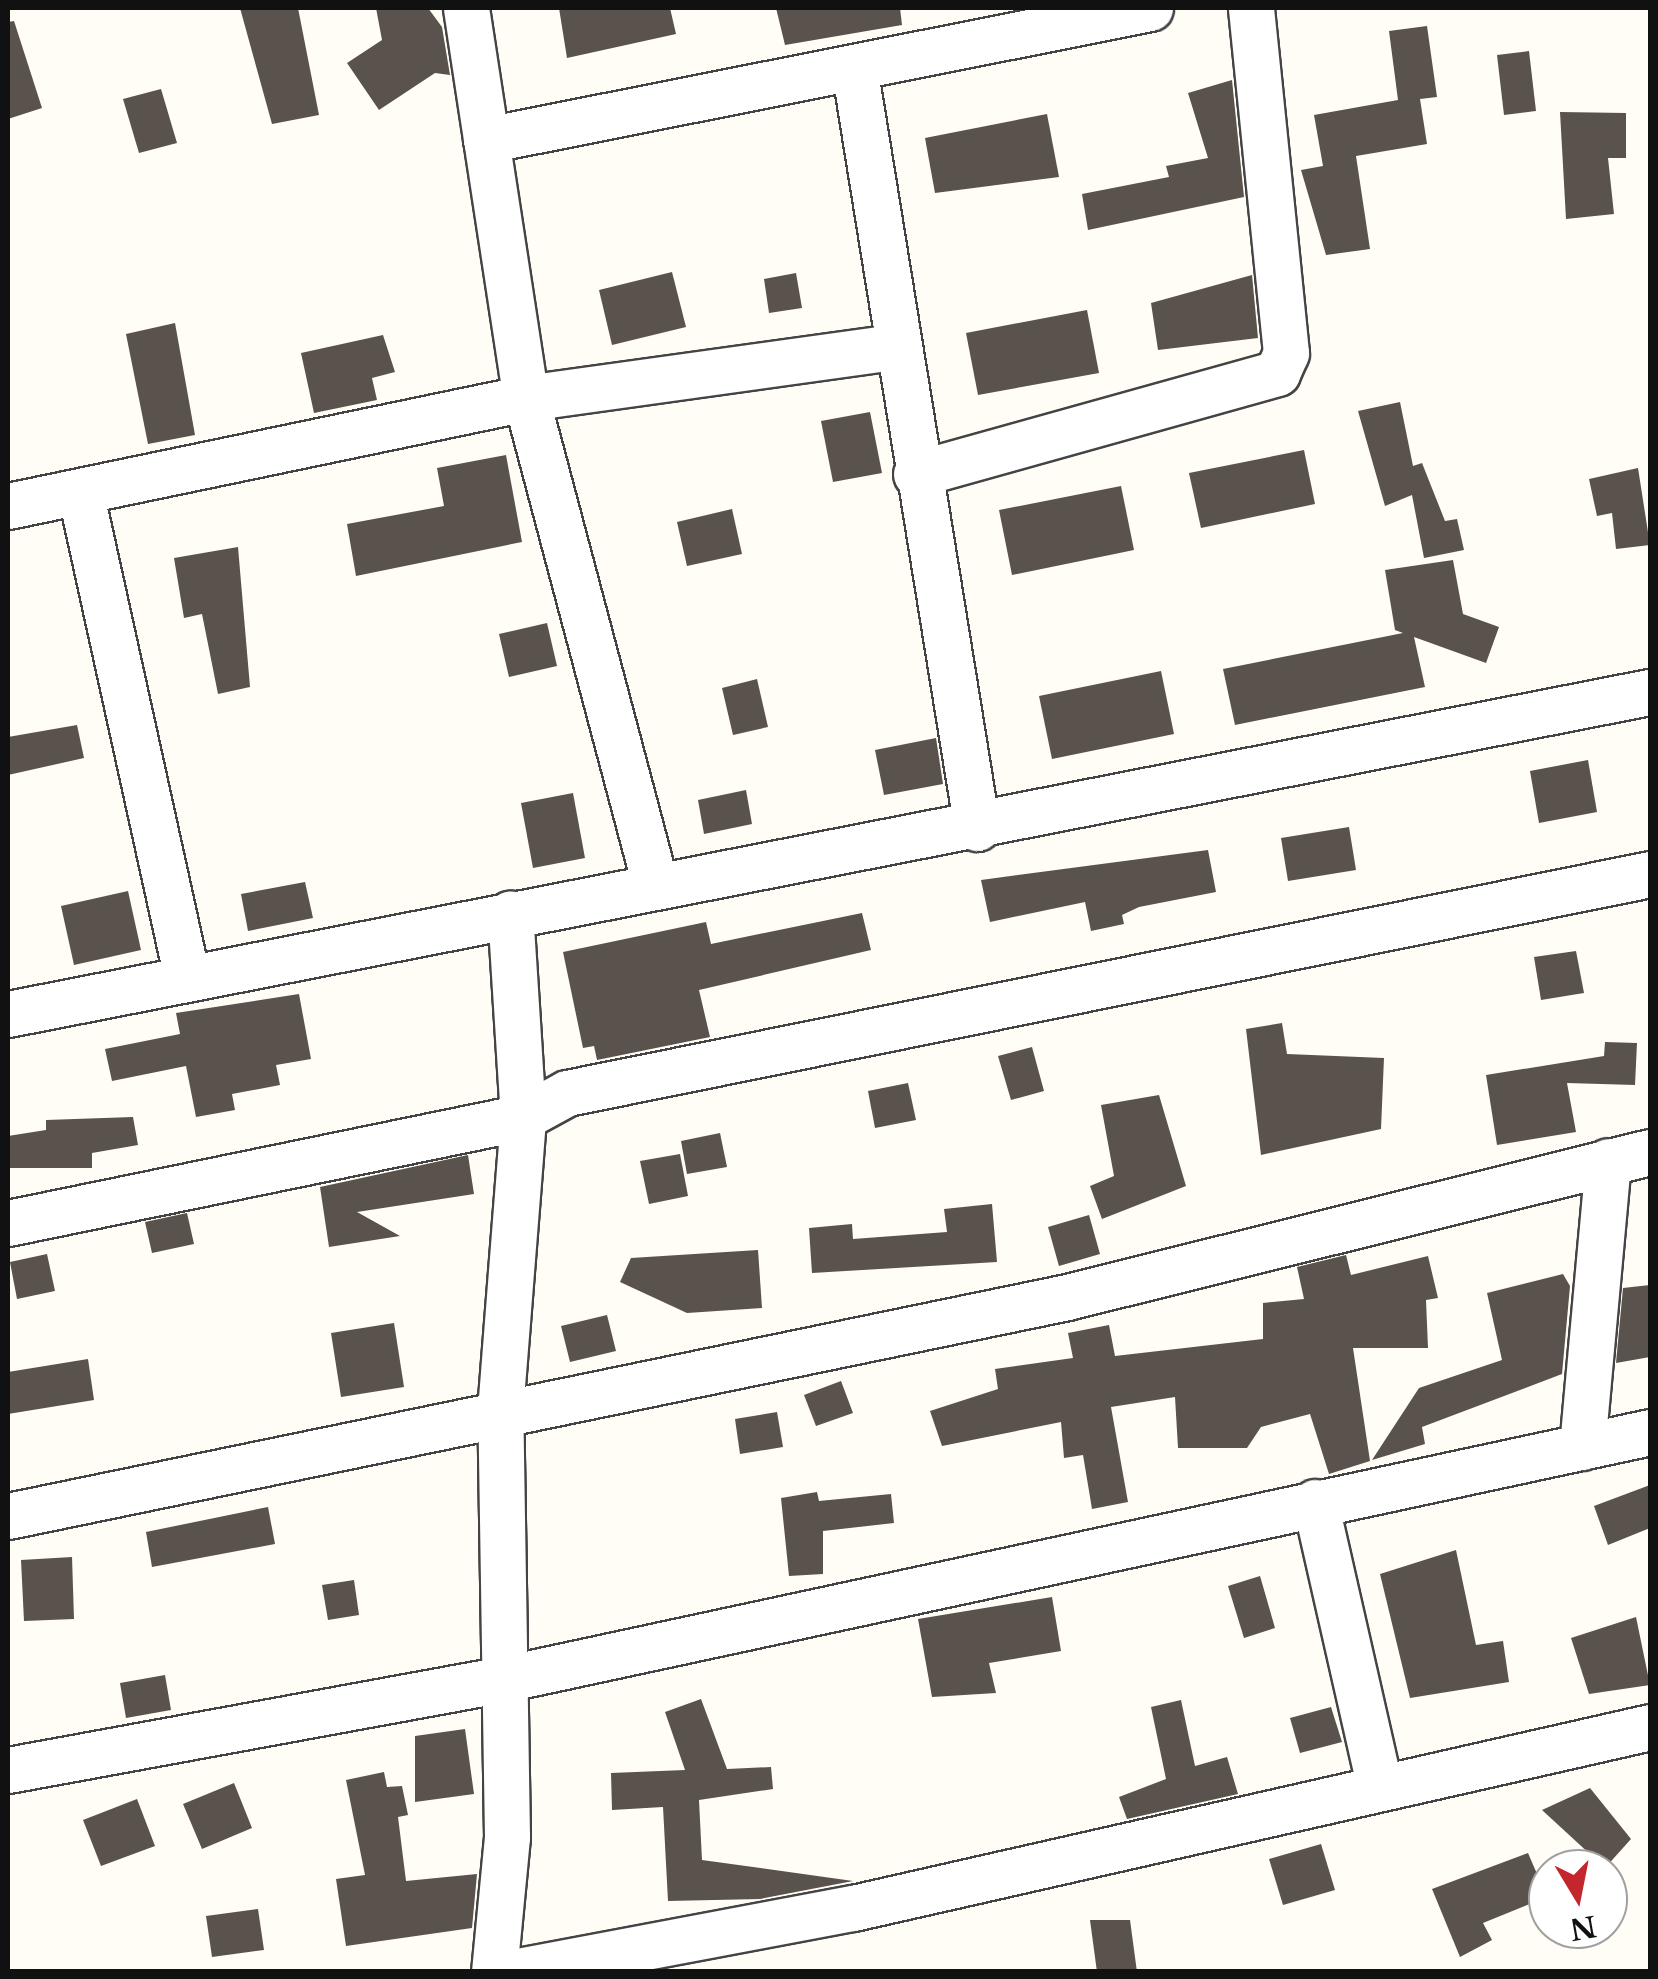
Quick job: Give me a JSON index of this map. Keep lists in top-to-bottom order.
{
  "north": "bottom"
}
